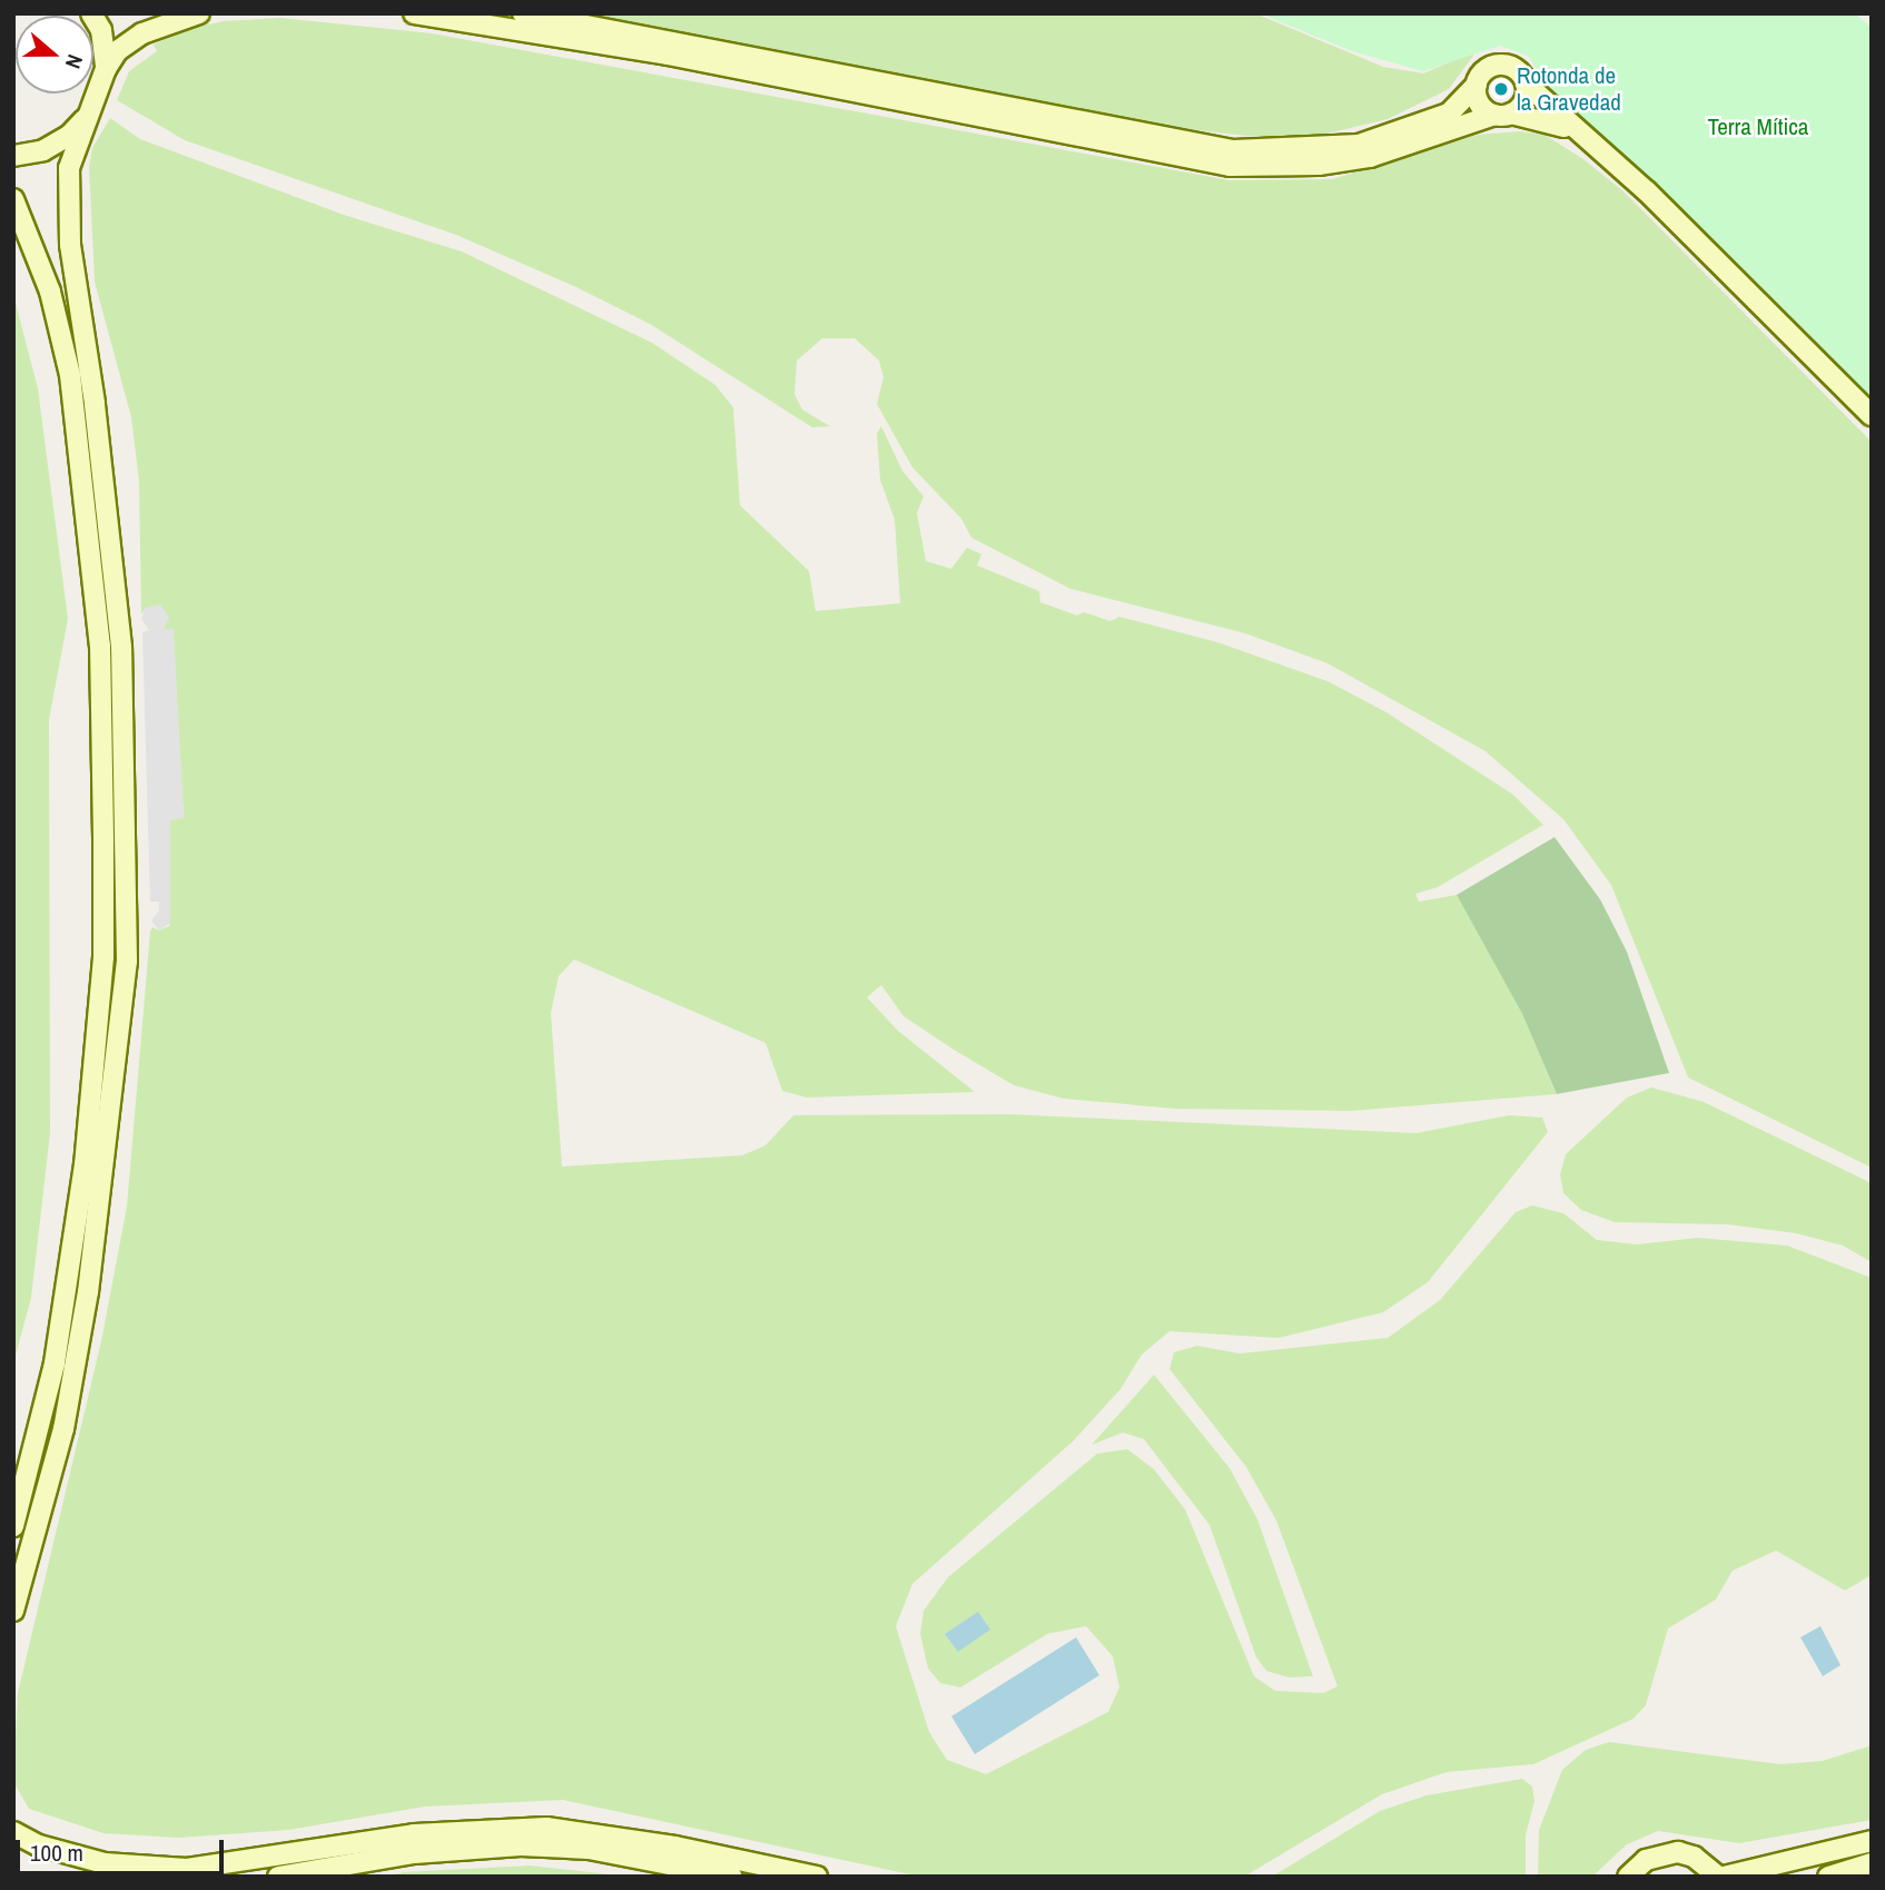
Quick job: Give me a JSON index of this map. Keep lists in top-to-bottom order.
{
  "parks": ["Terra Mítica"],
  "places": ["Rotonda de la Gravedad"],
  "scale_bar": "100 m",
  "north": "right"
}
